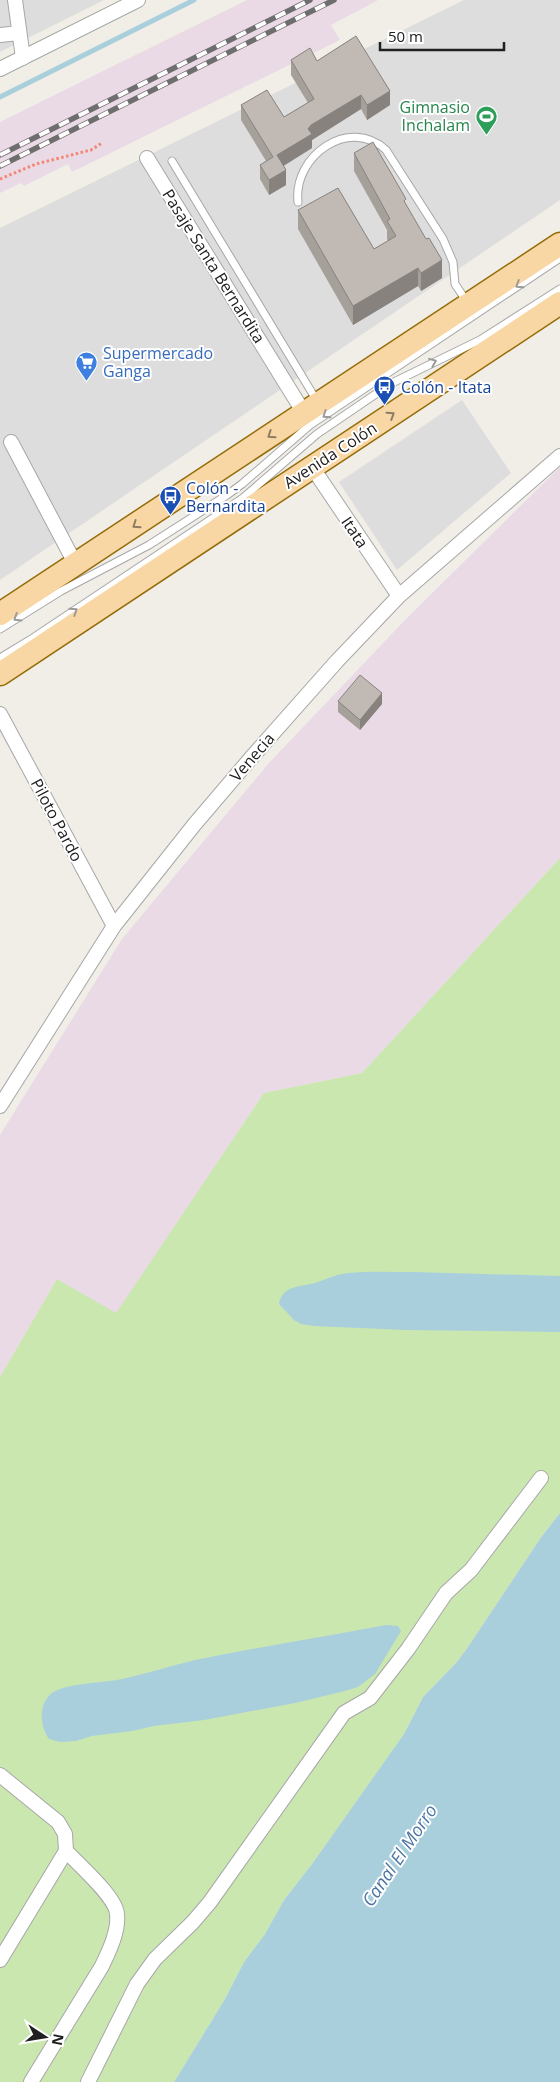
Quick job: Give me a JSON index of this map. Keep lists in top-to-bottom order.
{
  "streets": {
    "main road": ["Avenida Colón"],
    "street": [
      "Pasaje Santa Bernardita",
      "Itata",
      "Venecia",
      "Piloto Pardo"
    ]
  },
  "crossings": [
    ["Avenida Colón", "Itata"],
    ["Itata", "Venecia"],
    ["Venecia", "Piloto Pardo"]
  ],
  "water": ["Canal El Morro"],
  "places": {
    "sports": ["Gimnasio Inchalam"],
    "supermarket": ["Supermercado Ganga"],
    "bus stop": ["Colón - Itata", "Colón - Bernardita"]
  },
  "scale_bar": "50 m",
  "north": "right"
}
